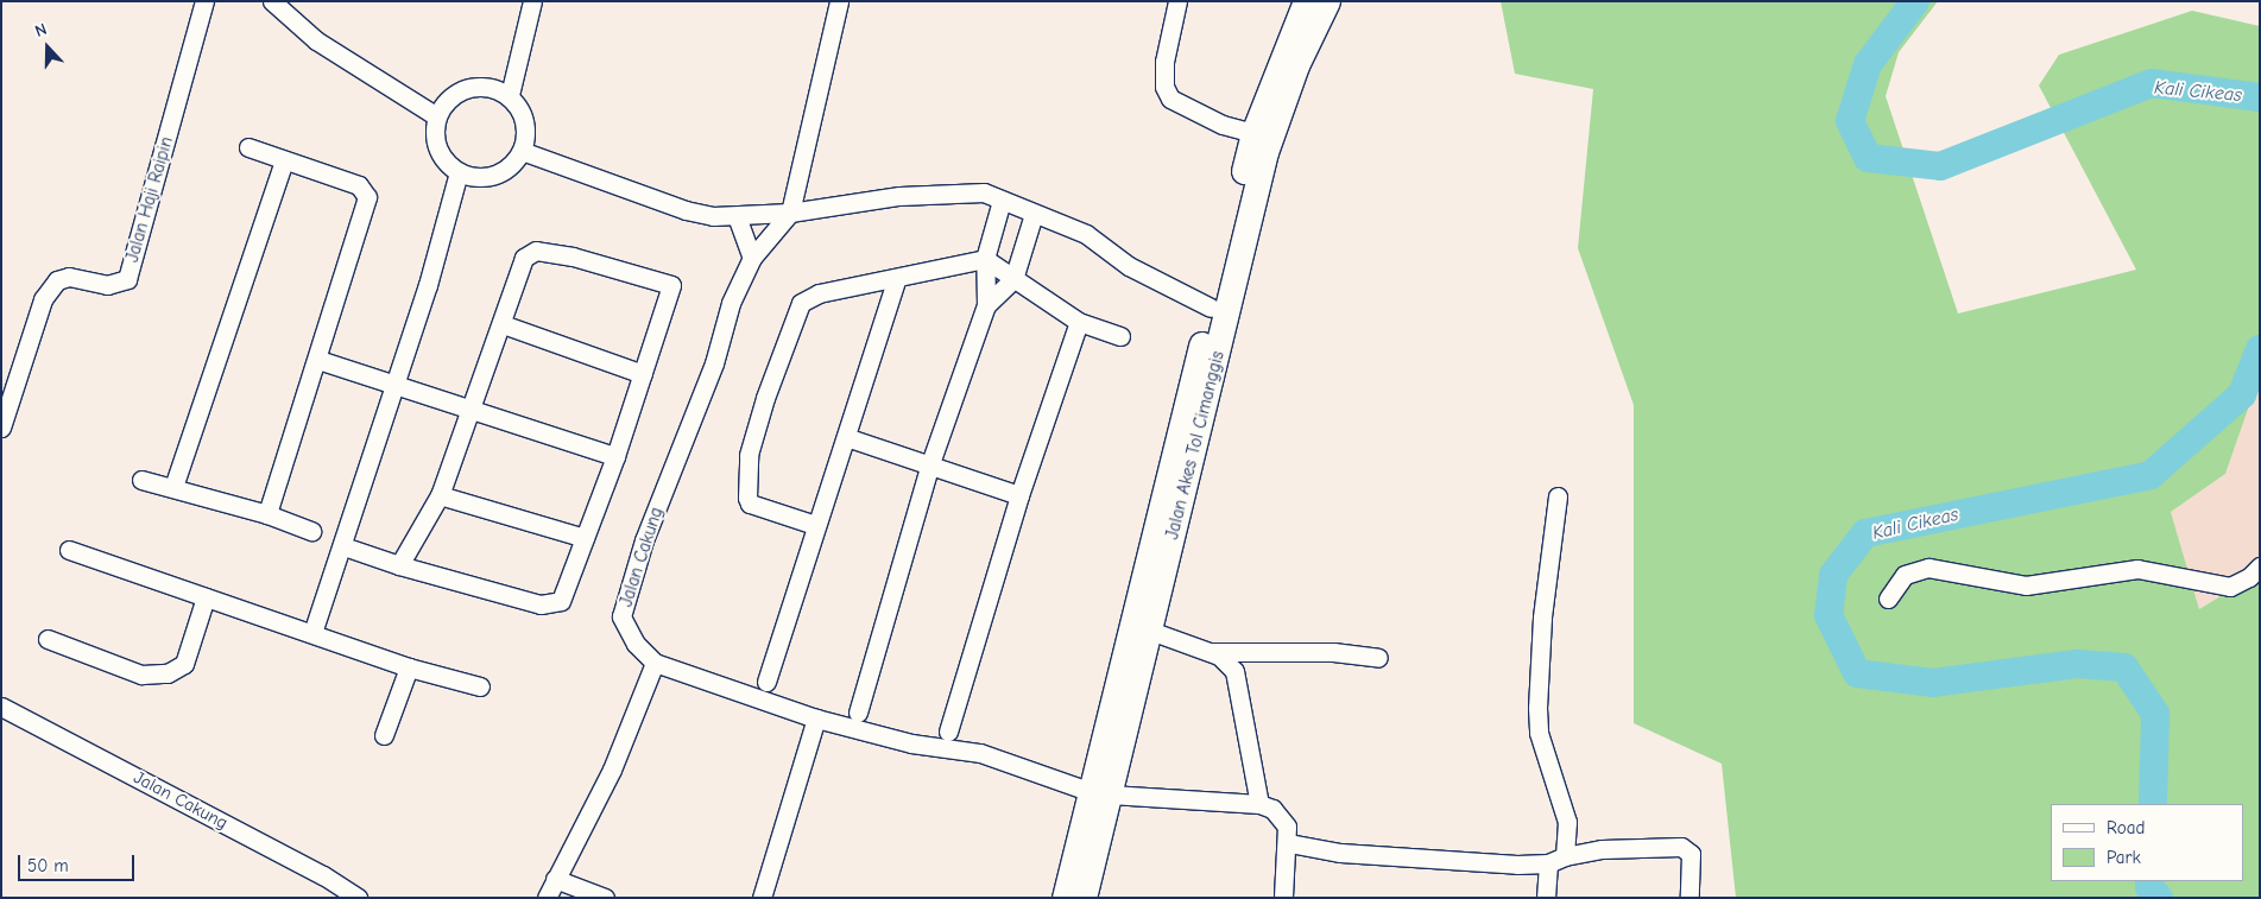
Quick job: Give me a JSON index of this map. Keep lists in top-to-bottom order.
{
  "streets": {
    "main road": ["Jalan Akes Tol Cimanggis"],
    "street": ["Jalan Haji Raipin", "Jalan Cakung"]
  },
  "water": ["Kali Cikeas"],
  "legend": ["Road", "Park"],
  "scale_bar": "50 m",
  "north": "top"
}
